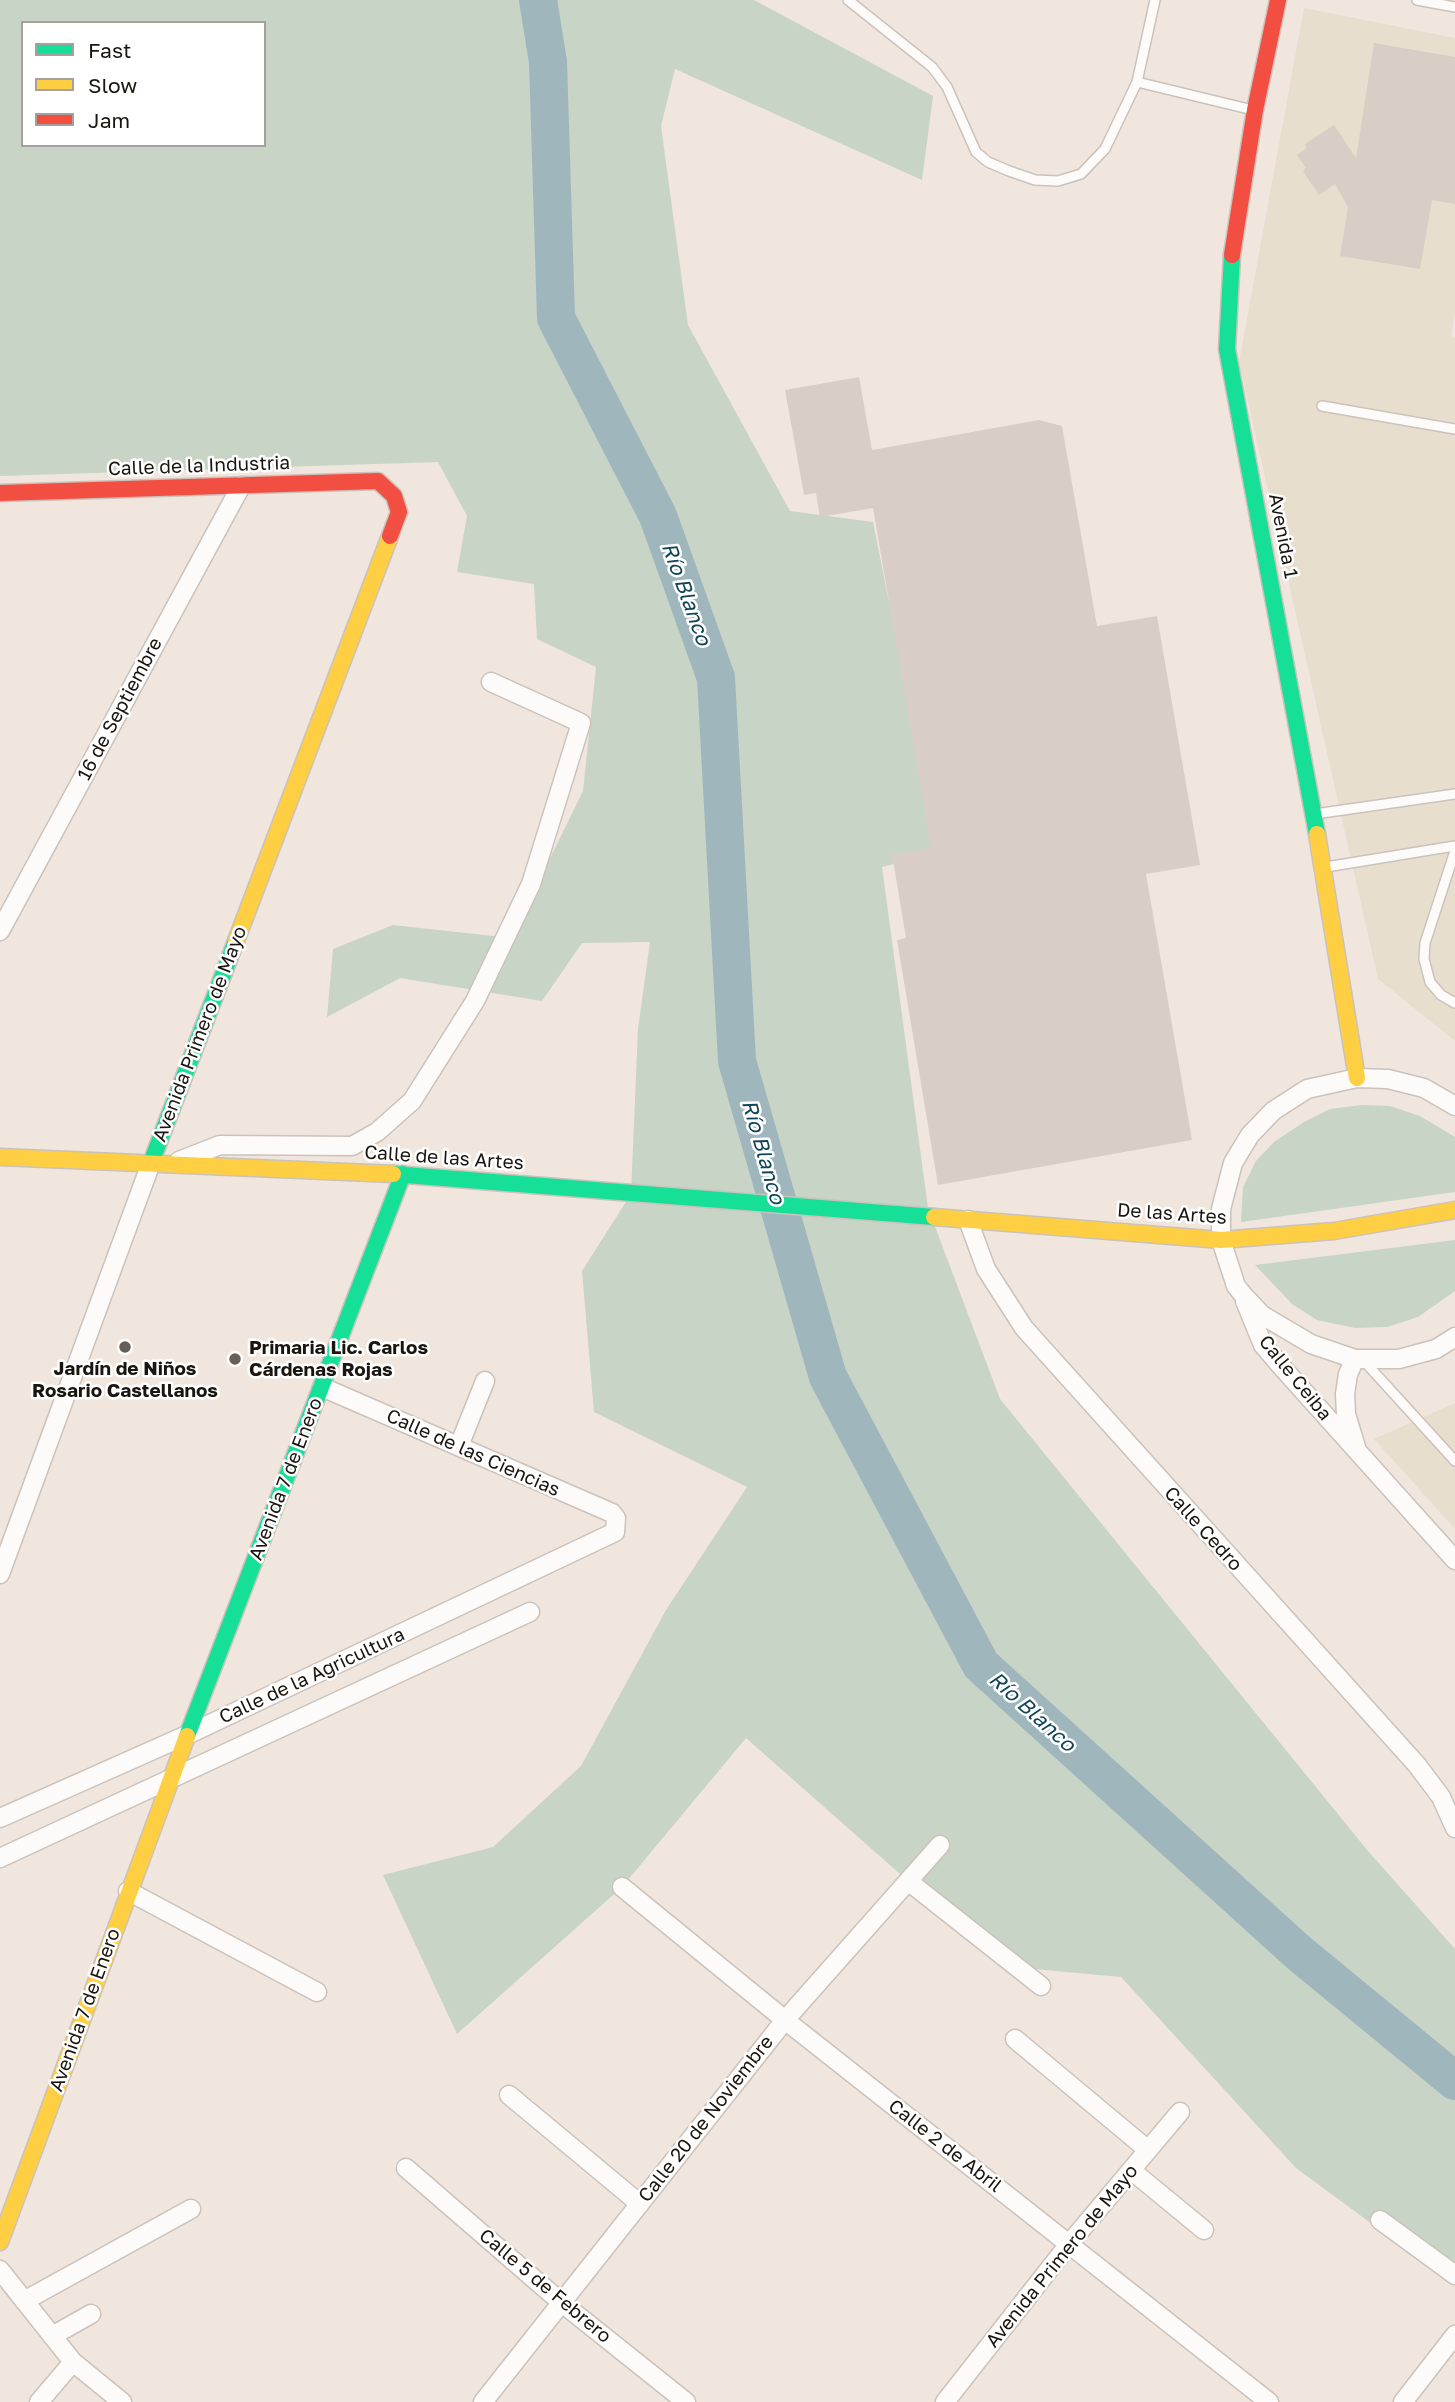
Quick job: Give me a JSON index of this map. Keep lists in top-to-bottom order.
{
  "streets": {
    "street": [
      "Calle de la Industria",
      "Avenida 1",
      "16 de Septiembre",
      "Avenida Primero de Mayo",
      "Calle de las Artes",
      "De las Artes",
      "Calle Ceiba",
      "Calle de las Ciencias",
      "Avenida 7 de Enero",
      "Calle Cedro",
      "Calle de la Agricultura",
      "Calle 20 de Noviembre",
      "Calle 2 de Abril",
      "Calle 5 de Febrero"
    ]
  },
  "crossings": [
    ["Calle de la Industria", "16 de Septiembre"],
    ["Calle de la Industria", "Avenida Primero de Mayo"],
    ["Avenida Primero de Mayo", "Calle de las Artes"],
    ["Avenida Primero de Mayo", "Calle 2 de Abril"],
    ["Calle de las Artes", "De las Artes"],
    ["Calle de las Artes", "Avenida 7 de Enero"],
    ["De las Artes", "Calle Ceiba"],
    ["De las Artes", "Calle Cedro"],
    ["Calle de las Ciencias", "Avenida 7 de Enero"],
    ["Calle de las Ciencias", "Calle de la Agricultura"],
    ["Avenida 7 de Enero", "Calle de la Agricultura"],
    ["Calle 20 de Noviembre", "Calle 2 de Abril"],
    ["Calle 20 de Noviembre", "Calle 5 de Febrero"]
  ],
  "water": ["Río Blanco"],
  "places": ["Jardín de Niños Rosario Castellanos", "Primaria Lic. Carlos Cárdenas Rojas"],
  "legend": ["Fast", "Slow", "Jam"]
}
